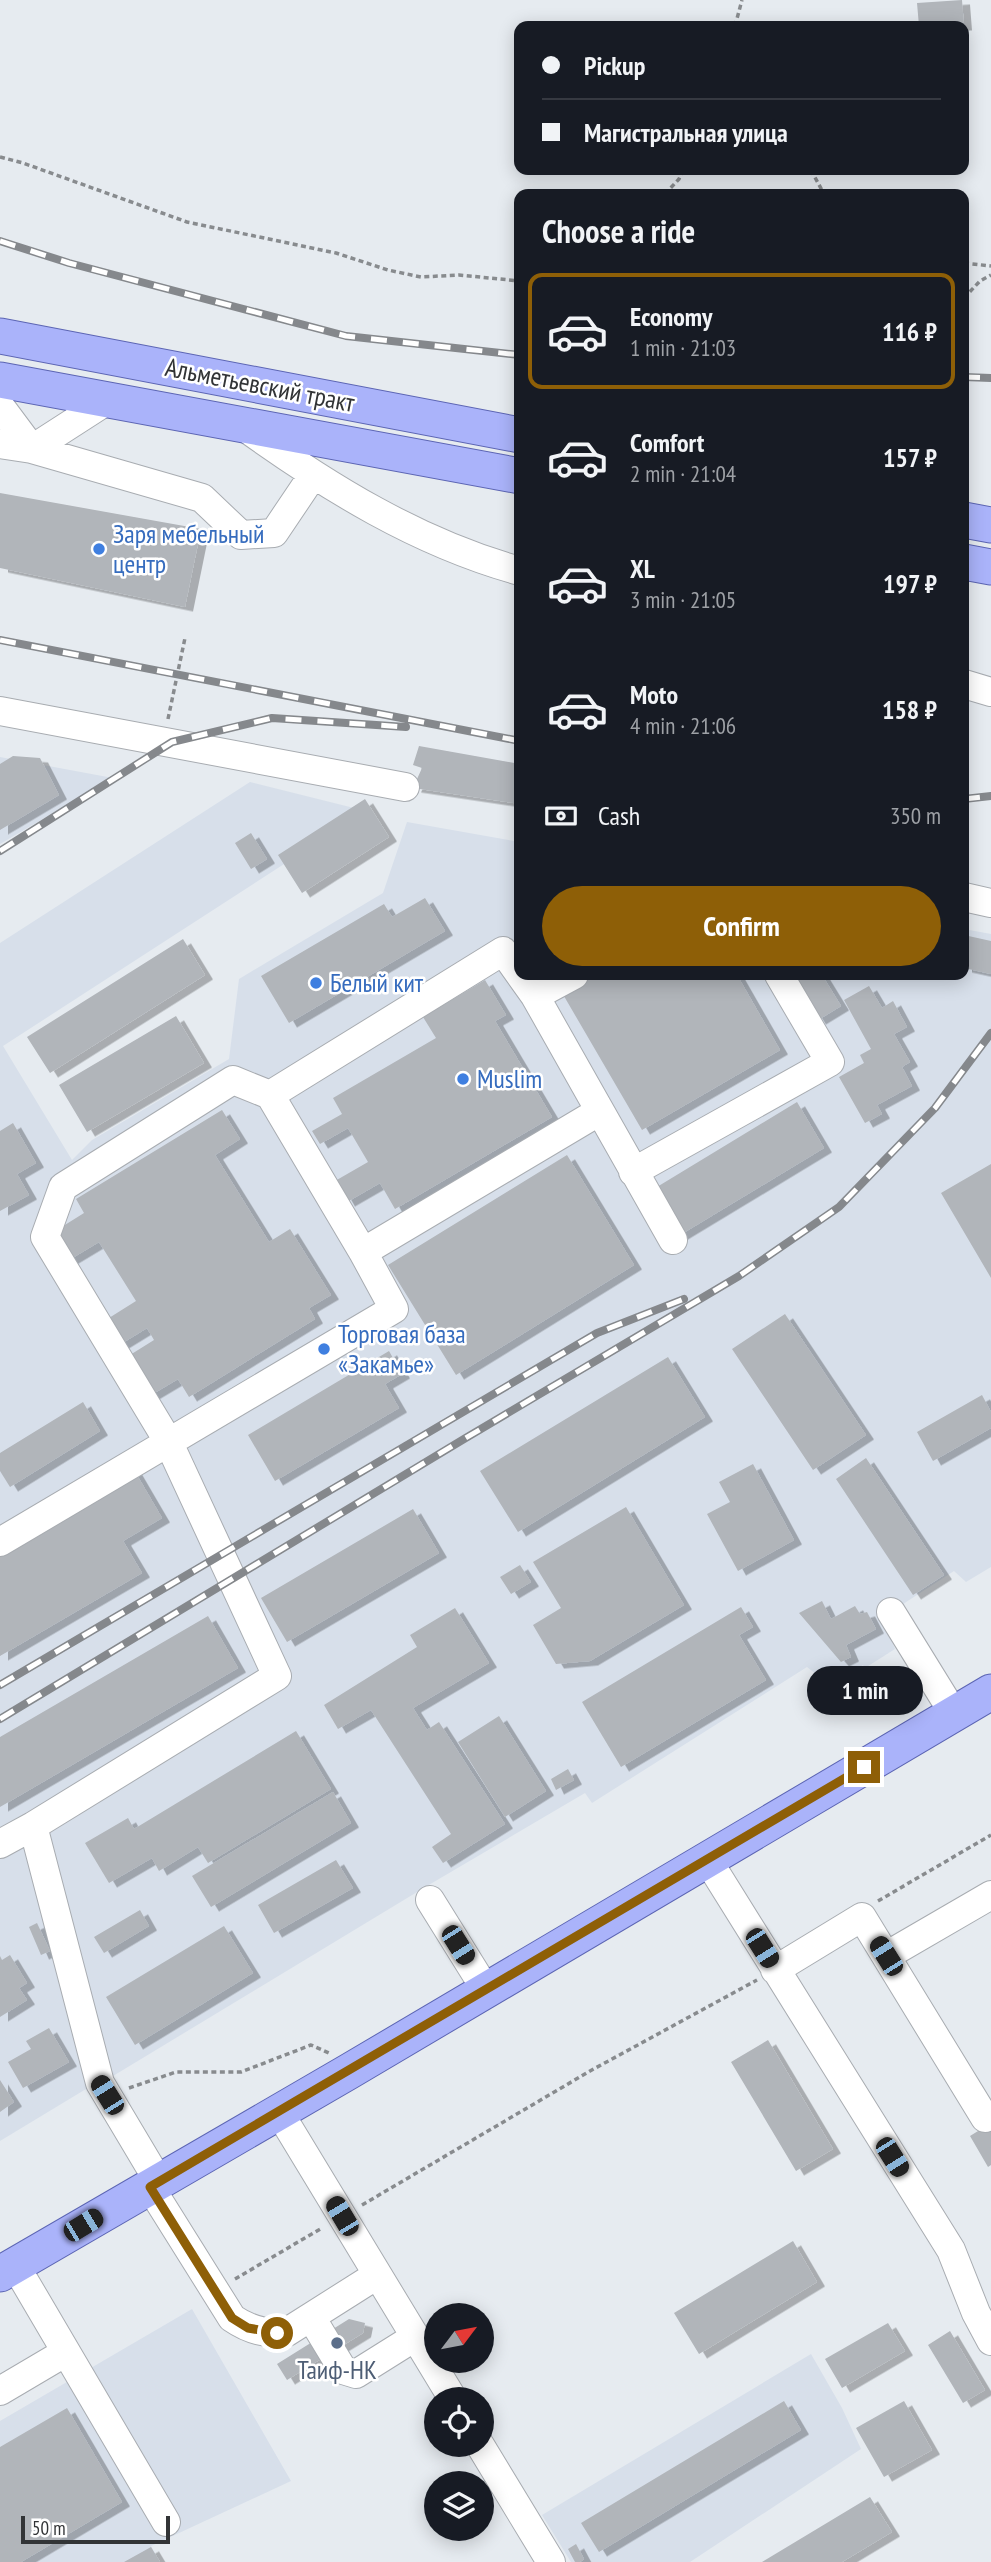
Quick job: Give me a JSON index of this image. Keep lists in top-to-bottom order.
{
  "streets": {
    "main road": ["Альметьевский тракт"]
  },
  "places": [
    "Заря мебельный центр",
    "Белый кит",
    "Muslim",
    "Торговая база «Закамье»",
    "Таиф-НК"
  ],
  "scale_bar": "50 m",
  "north": "top right",
  "page": {
    "banner": ["Pickup", "Магистральная улица"],
    "heading": "Choose a ride",
    "list": [
      {
        "name": "Economy",
        "note": "1 min · 21:03",
        "value": "116 ₽"
      },
      {
        "name": "Comfort",
        "note": "2 min · 21:04",
        "value": "157 ₽"
      },
      {
        "name": "XL",
        "note": "3 min · 21:05",
        "value": "197 ₽"
      },
      {
        "name": "Moto",
        "note": "4 min · 21:06",
        "value": "158 ₽"
      }
    ],
    "pay": ["Cash", "350 m"],
    "buttons": "Confirm",
    "bubble": "1 min",
    "scale": "50 m"
  }
}
